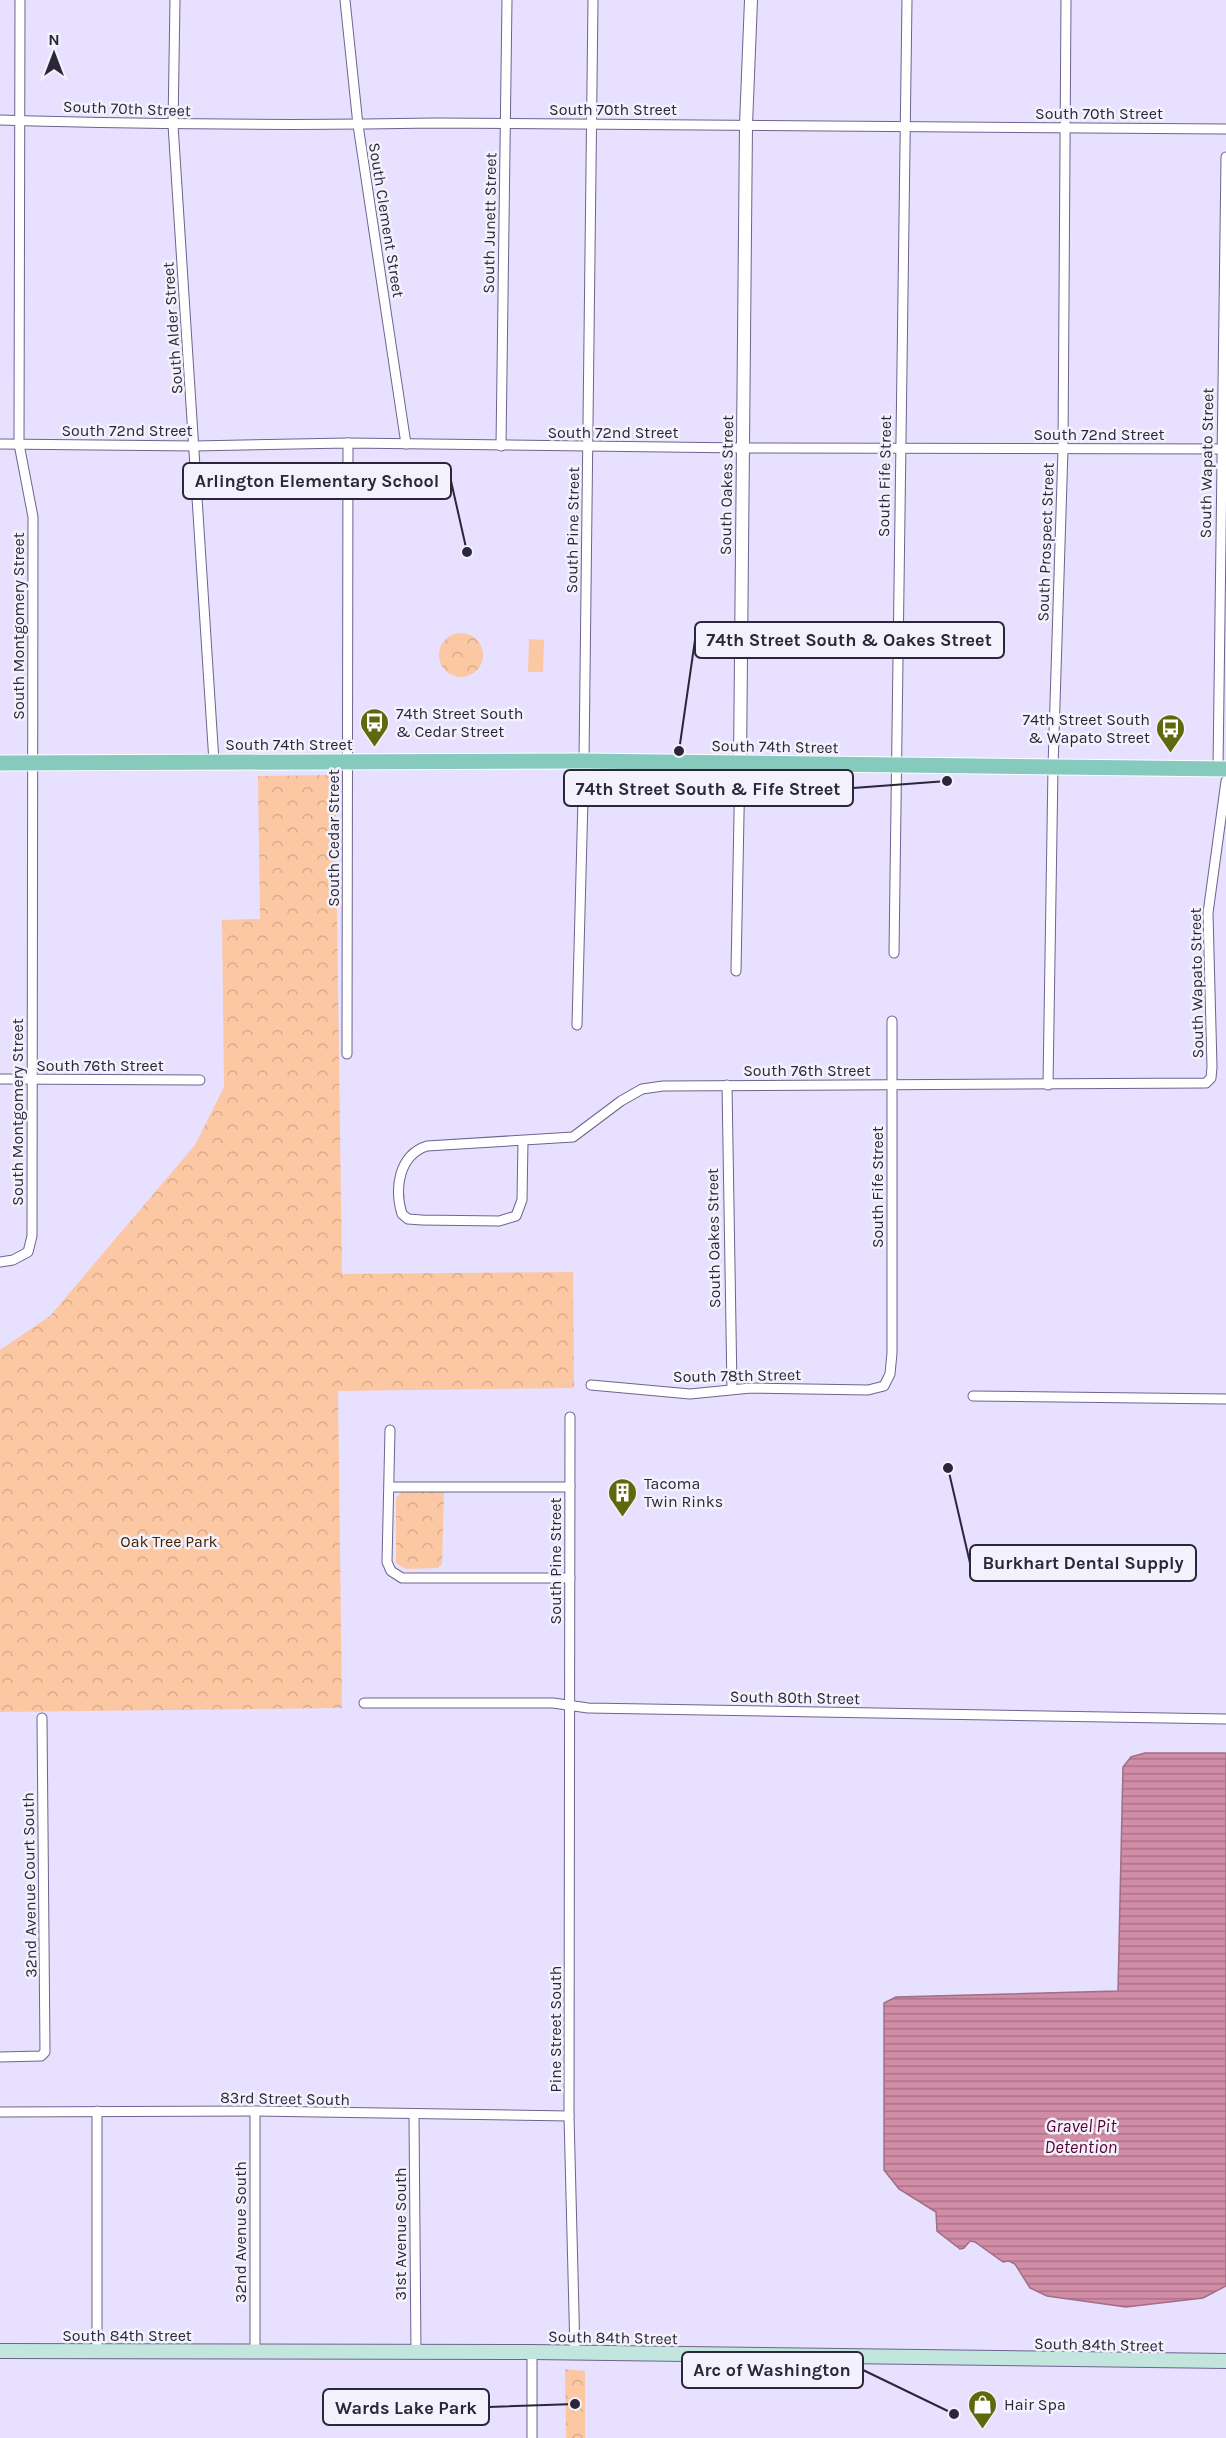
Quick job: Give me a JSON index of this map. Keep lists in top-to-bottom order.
{
  "streets": {
    "main road": ["South 74th Street", "South 84th Street"],
    "street": [
      "South 70th Street",
      "South Clement Street",
      "South Junett Street",
      "South Alder Street",
      "South 72nd Street",
      "South Wapato Street",
      "South Fife Street",
      "South Oakes Street",
      "South Pine Street",
      "South Prospect Street",
      "South Montgomery Street",
      "South Cedar Street",
      "South 76th Street",
      "South 78th Street",
      "South 80th Street",
      "32nd Avenue Court South",
      "Pine Street South",
      "83rd Street South",
      "32nd Avenue South",
      "31st Avenue South"
    ]
  },
  "crossings": [
    ["South 70th Street", "South Clement Street"],
    ["South 70th Street", "South Junett Street"],
    ["South 70th Street", "South Alder Street"],
    ["South 70th Street", "South Fife Street"],
    ["South 70th Street", "South Oakes Street"],
    ["South 70th Street", "South Pine Street"],
    ["South 70th Street", "South Prospect Street"],
    ["South 70th Street", "South Montgomery Street"],
    ["South Clement Street", "South 72nd Street"],
    ["South Junett Street", "South 72nd Street"],
    ["South Alder Street", "South 72nd Street"],
    ["South Alder Street", "South 74th Street"],
    ["South 72nd Street", "South Wapato Street"],
    ["South 72nd Street", "South Fife Street"],
    ["South 72nd Street", "South Oakes Street"],
    ["South 72nd Street", "South Pine Street"],
    ["South 72nd Street", "South Prospect Street"],
    ["South 72nd Street", "South Montgomery Street"],
    ["South 72nd Street", "South Cedar Street"],
    ["South Wapato Street", "South 74th Street"],
    ["South Wapato Street", "South 76th Street"],
    ["South Fife Street", "South 74th Street"],
    ["South Fife Street", "South 76th Street"],
    ["South Fife Street", "South 78th Street"],
    ["South Oakes Street", "South 74th Street"],
    ["South Oakes Street", "South 76th Street"],
    ["South Oakes Street", "South 78th Street"],
    ["South Pine Street", "South 74th Street"],
    ["South Pine Street", "South 80th Street"],
    ["South Pine Street", "Pine Street South"],
    ["South Prospect Street", "South 74th Street"],
    ["South Prospect Street", "South 76th Street"],
    ["South Montgomery Street", "South 74th Street"],
    ["South Montgomery Street", "South 76th Street"],
    ["South 74th Street", "South Cedar Street"],
    ["South 80th Street", "Pine Street South"],
    ["Pine Street South", "83rd Street South"],
    ["Pine Street South", "South 84th Street"],
    ["83rd Street South", "32nd Avenue South"],
    ["83rd Street South", "31st Avenue South"],
    ["32nd Avenue South", "South 84th Street"],
    ["31st Avenue South", "South 84th Street"]
  ],
  "water": ["Gravel Pit Detention"],
  "parks": ["Oak Tree Park"],
  "places": {
    "other": [
      "Arlington Elementary School",
      "74th Street South & Oakes Street",
      "74th Street South & Fife Street",
      "Burkhart Dental Supply",
      "Wards Lake Park",
      "Arc of Washington"
    ],
    "bus stop": ["74th Street South & Cedar Street", "74th Street South & Wapato Street"],
    "building": ["Tacoma Twin Rinks"],
    "shop": ["Hair Spa"]
  },
  "north": "top"
}
